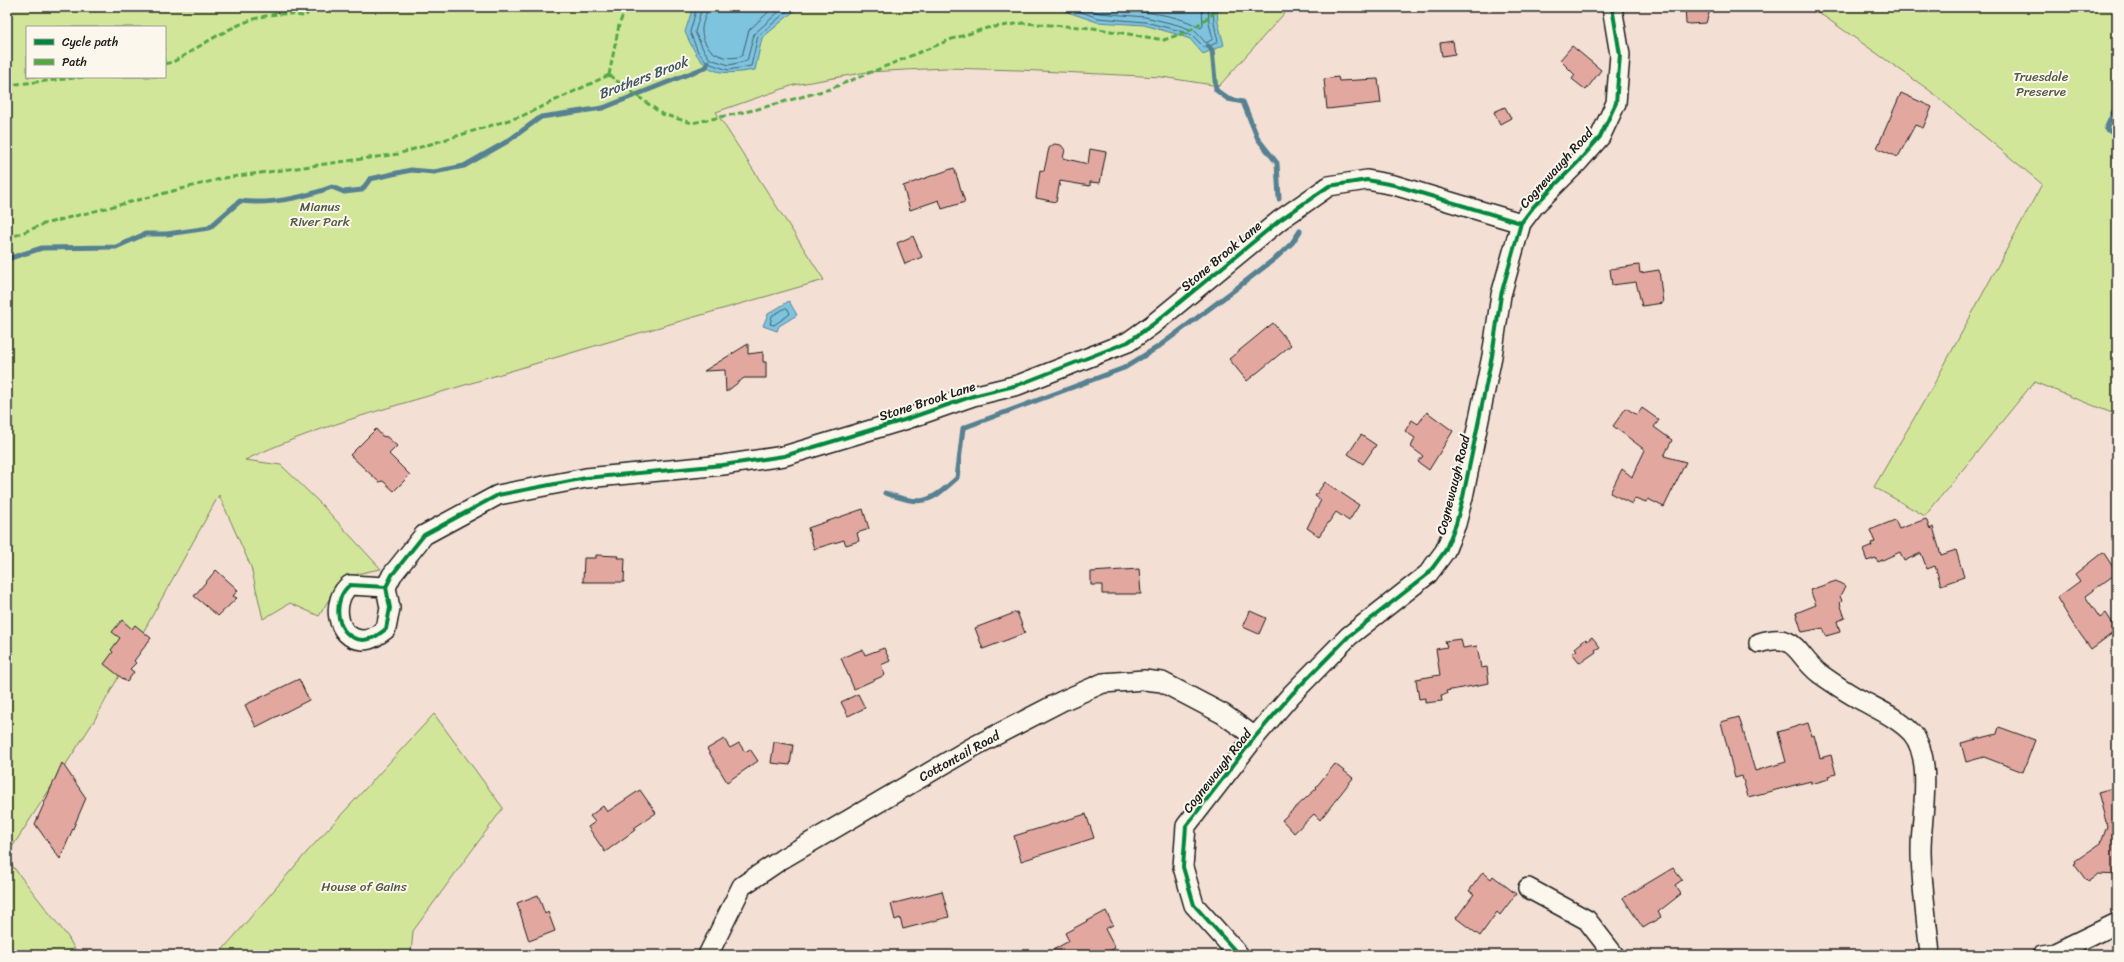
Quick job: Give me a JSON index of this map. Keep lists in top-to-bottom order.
{
  "streets": {
    "street": ["Cognewaugh Road", "Stone Brook Lane", "Cottontail Road"]
  },
  "crossings": [
    ["Cognewaugh Road", "Stone Brook Lane"],
    ["Cognewaugh Road", "Cottontail Road"]
  ],
  "water": ["Brothers Brook"],
  "parks": ["Truesdale Preserve", "Mianus River Park", "House of Gains"],
  "legend": ["Cycle path", "Path"]
}
